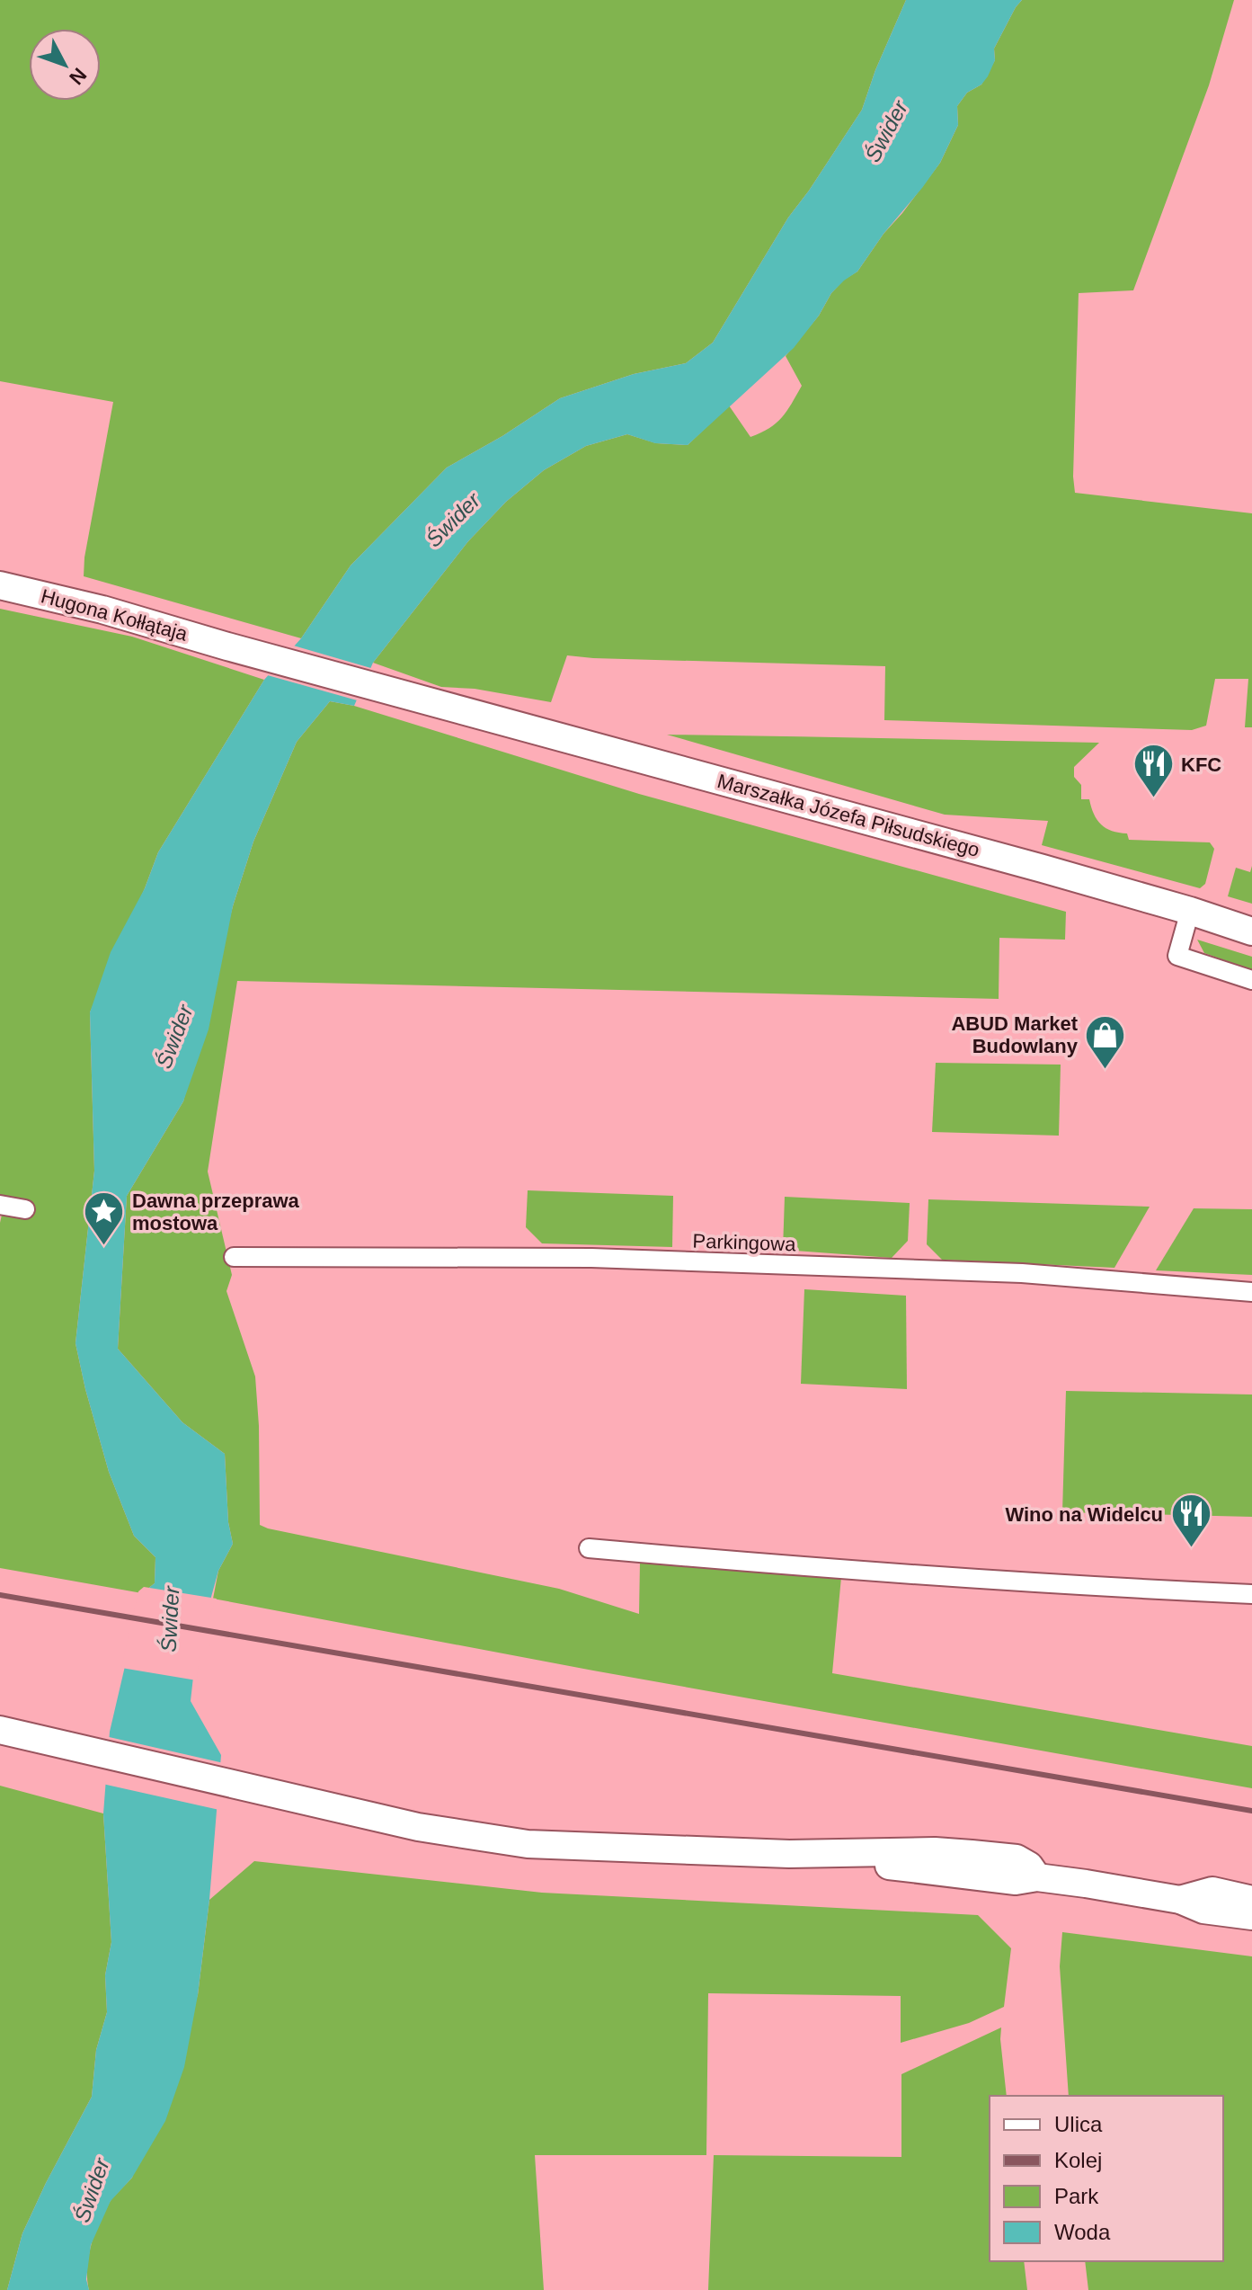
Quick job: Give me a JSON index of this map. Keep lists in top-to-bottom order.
{
  "streets": {
    "main road": ["Hugona Kołłątaja", "Marszałka Józefa Piłsudskiego"],
    "street": ["Parkingowa"]
  },
  "crossings": [
    ["Hugona Kołłątaja", "Marszałka Józefa Piłsudskiego"]
  ],
  "water": ["Świder"],
  "places": {
    "restaurant": ["KFC", "Wino na Widelcu"],
    "shop": ["ABUD Market Budowlany"],
    "place": ["Dawna przeprawa mostowa"]
  },
  "legend": [
    "Ulica",
    "Kolej",
    "Park",
    "Woda"
  ],
  "north": "bottom right"
}
